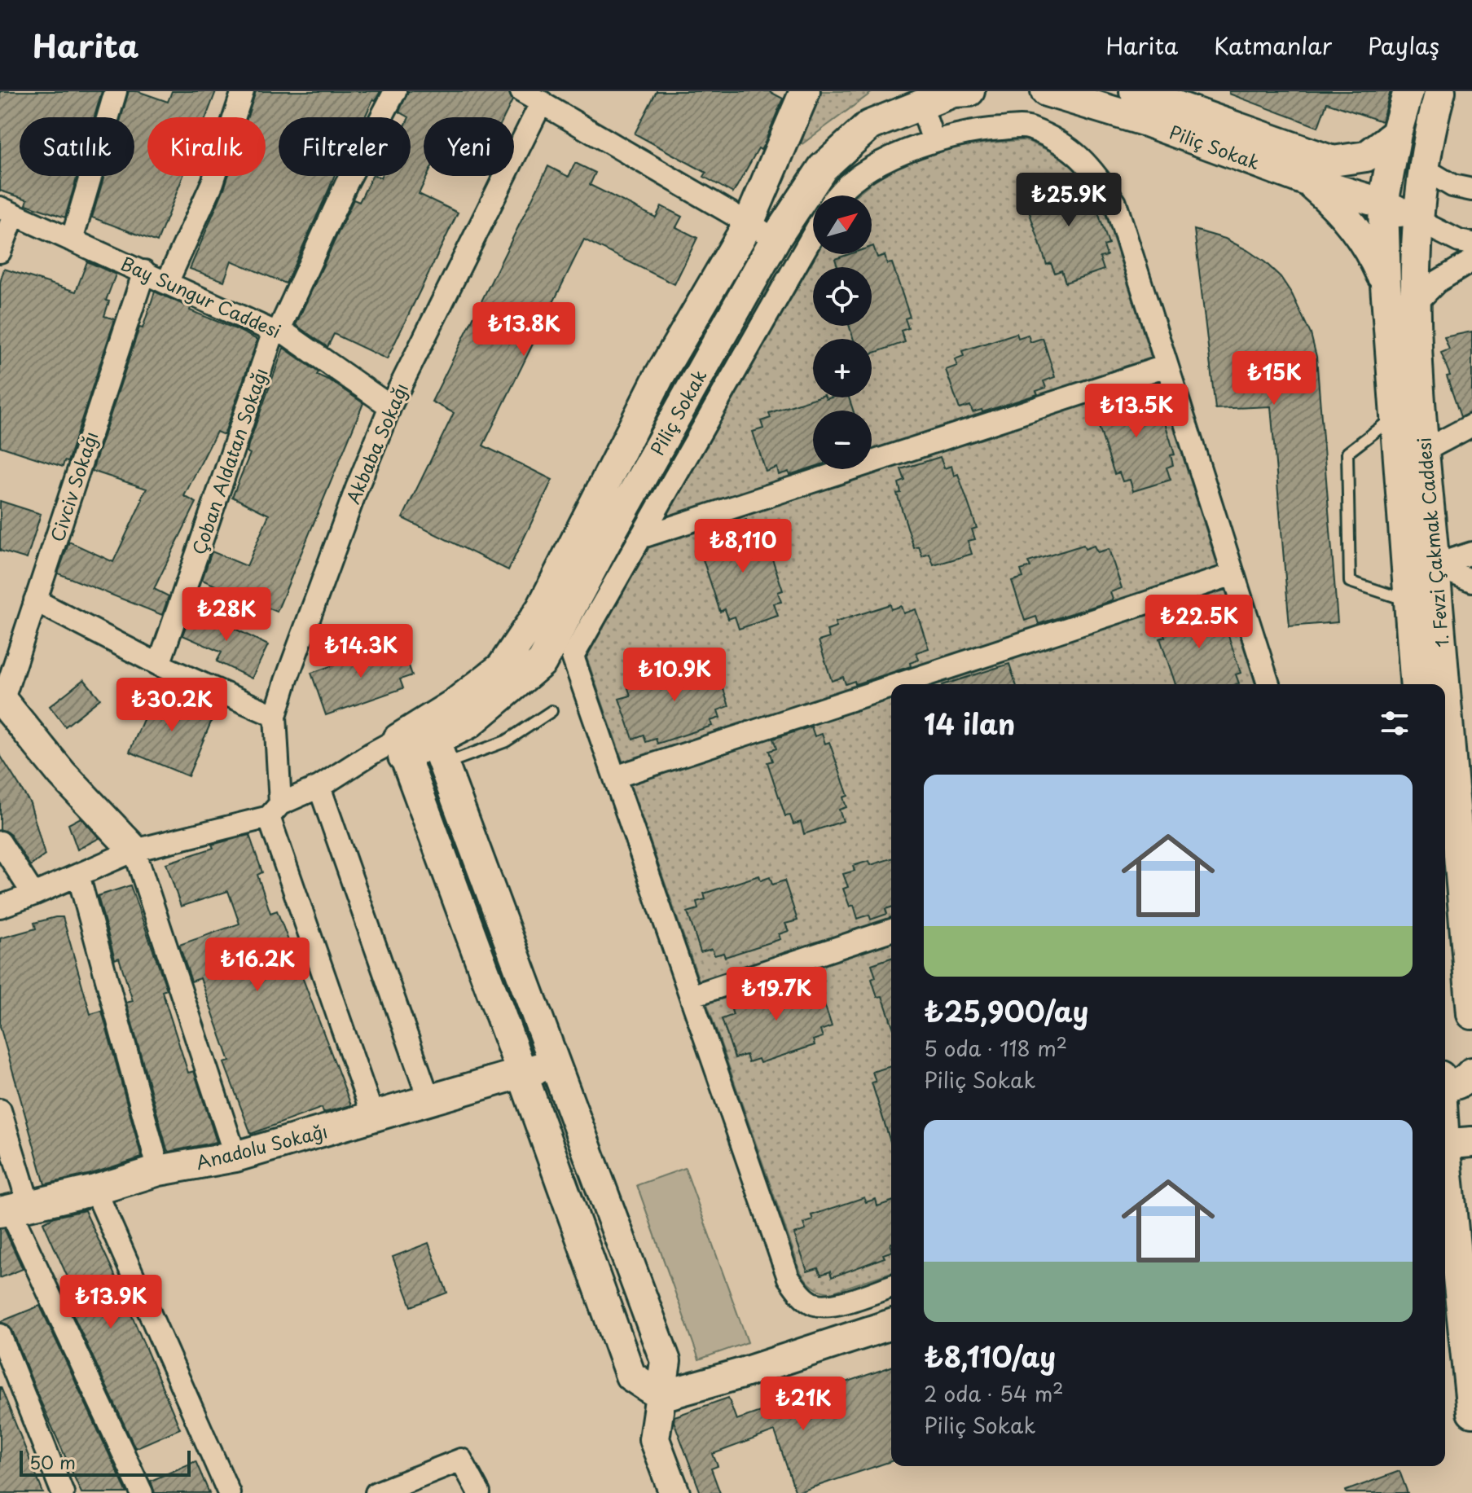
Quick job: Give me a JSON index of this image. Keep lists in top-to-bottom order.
{
  "streets": {
    "street": [
      "Piliç Sokak",
      "Bay Sungur Caddesi",
      "Akbaba Sokağı",
      "Çoban Aldatan Sokağı",
      "Civciv Sokağı",
      "1. Fevzi Çakmak Caddesi",
      "Anadolu Sokağı"
    ]
  },
  "crossings": [
    ["Piliç Sokak", "1. Fevzi Çakmak Caddesi"],
    ["Bay Sungur Caddesi", "Akbaba Sokağı"],
    ["Bay Sungur Caddesi", "Çoban Aldatan Sokağı"],
    ["Bay Sungur Caddesi", "Civciv Sokağı"],
    ["Akbaba Sokağı", "Anadolu Sokağı"]
  ],
  "scale_bar": "50 m",
  "north": "top right",
  "page": {
    "header": "Harita",
    "nav": ["Harita", "Katmanlar", "Paylaş"],
    "chip": [
      "Satılık",
      "Kiralık",
      "Filtreler",
      "Yeni"
    ],
    "price": [
      "₺25.9K",
      "₺13.8K",
      "₺15K",
      "₺13.5K",
      "₺8,110",
      "₺28K",
      "₺22.5K",
      "₺14.3K",
      "₺10.9K",
      "₺30.2K",
      "₺16.2K",
      "₺19.7K",
      "₺13.9K",
      "₺21K"
    ],
    "map_buttons": ["+", "−"],
    "heading": "14 ilan",
    "list": [
      {
        "name": "₺25,900/ay",
        "note": "5 oda · 118 m² · Piliç Sokak"
      },
      {
        "name": "₺8,110/ay",
        "note": "2 oda · 54 m² · Piliç Sokak"
      }
    ],
    "scale": "50 m"
  }
}
